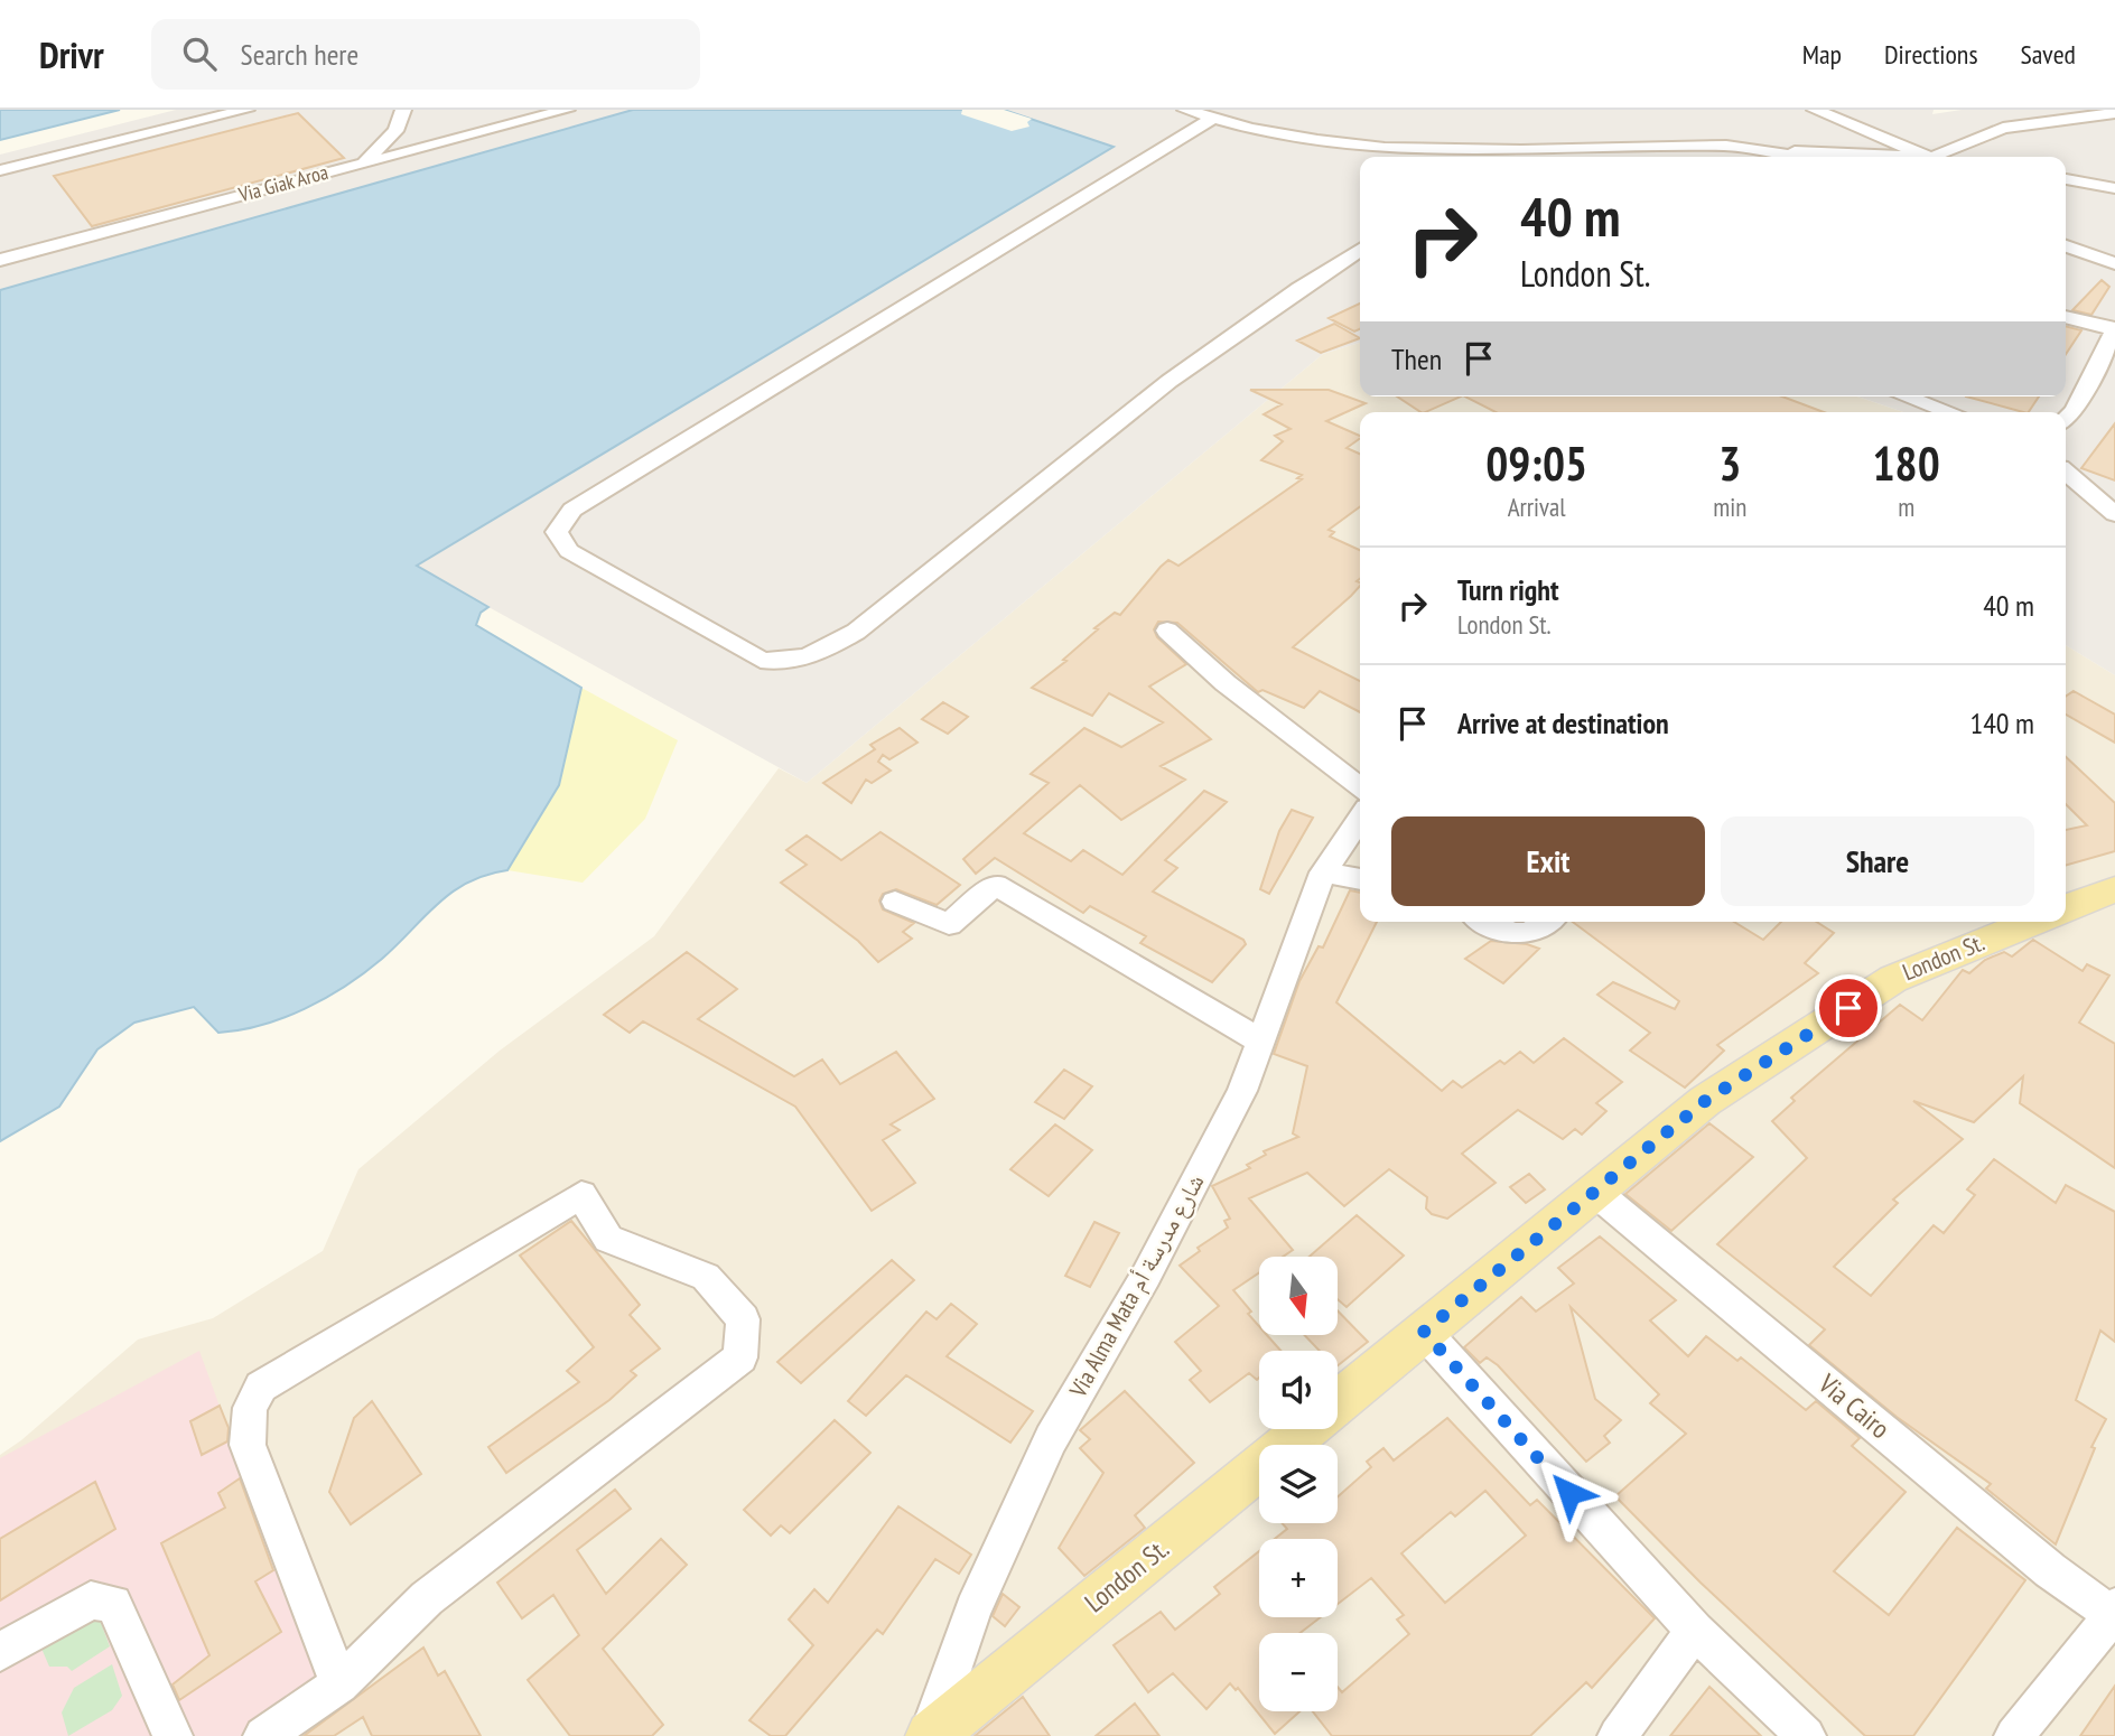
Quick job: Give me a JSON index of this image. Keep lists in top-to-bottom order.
{
  "streets": {
    "main road": ["London St."],
    "street": ["Via Giak Aroa", "Via Alma Mata شارع مدرسة أم", "Via Cairo"]
  },
  "crossings": [
    ["London St.", "Via Alma Mata شارع مدرسة أم"],
    ["London St.", "Via Cairo"]
  ],
  "north": "bottom",
  "page": {
    "header": "Drivr",
    "search": "Search here",
    "nav": ["Map", "Directions", "Saved"],
    "turn": ["40 m", "London St."],
    "then": "Then",
    "eta": [
      "09:05",
      "Arrival",
      "3",
      "min",
      "180",
      "m"
    ],
    "list": [
      {
        "name": "Turn right",
        "note": "London St.",
        "value": "40 m"
      },
      {
        "name": "Arrive at destination",
        "value": "140 m"
      }
    ],
    "buttons": ["Exit", "Share"],
    "map_buttons": ["+", "−"]
  }
}
